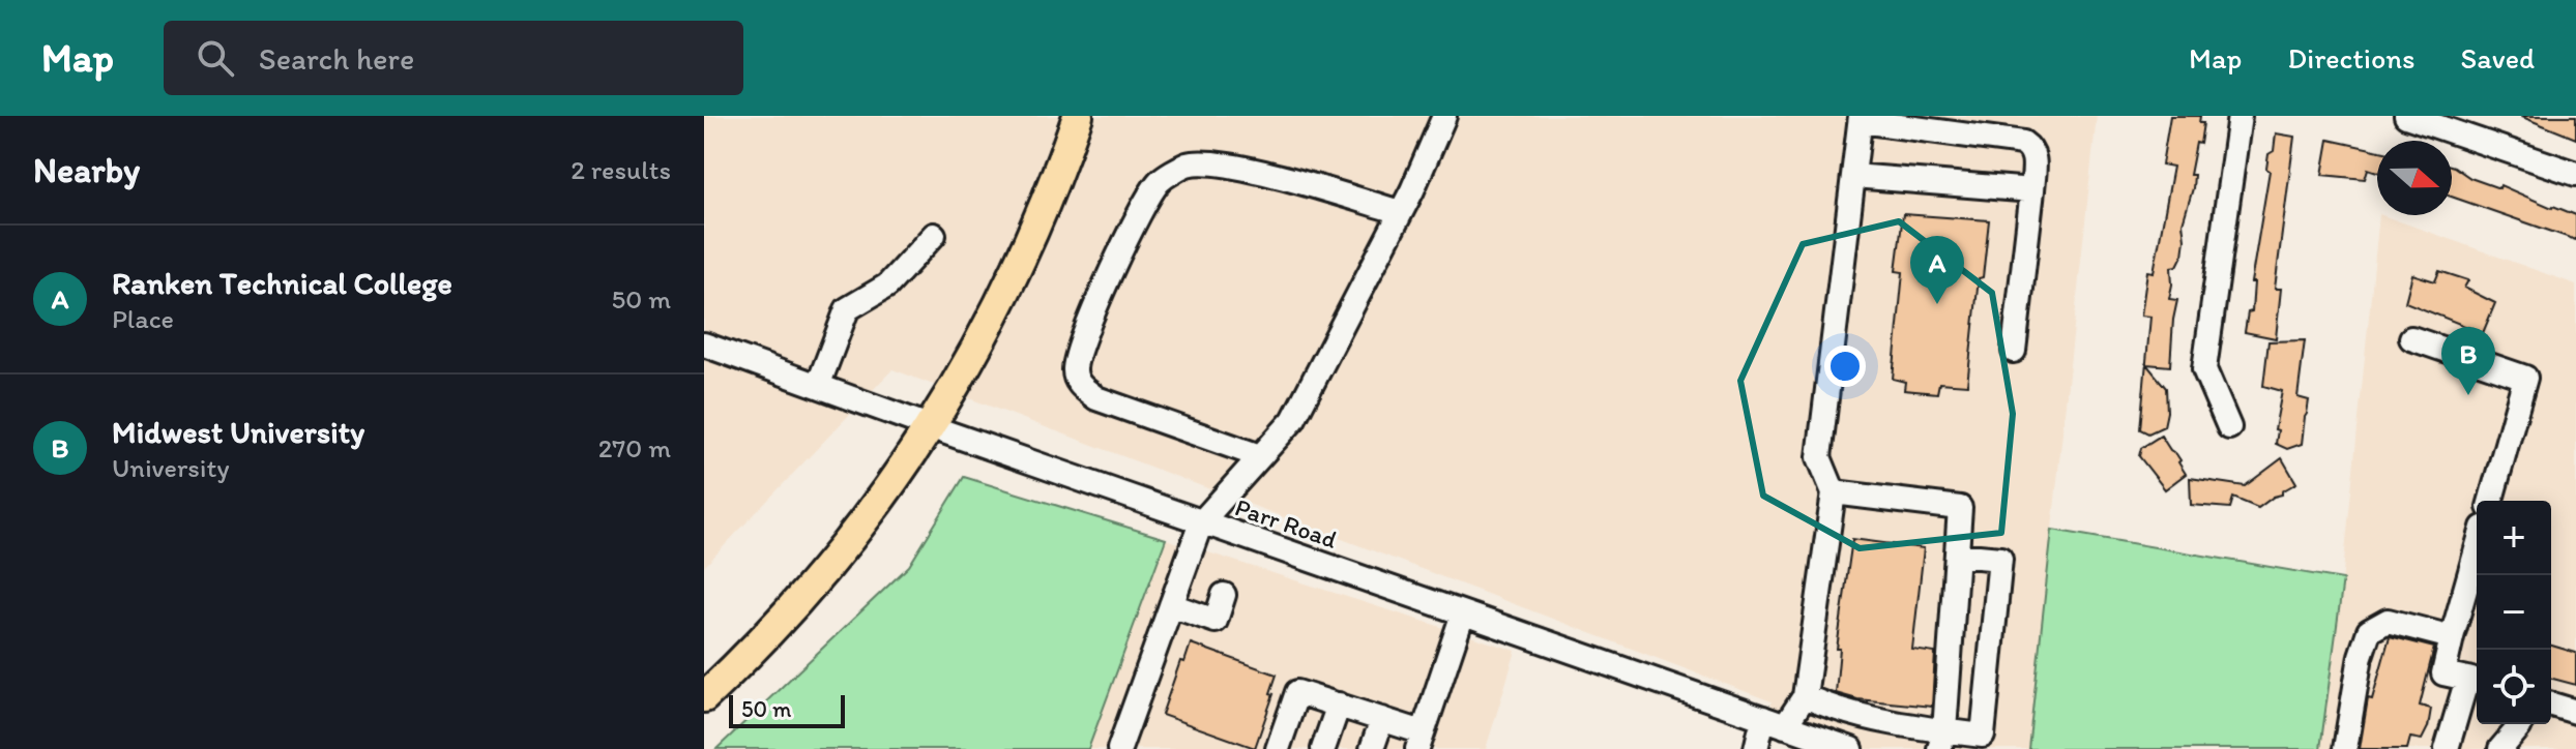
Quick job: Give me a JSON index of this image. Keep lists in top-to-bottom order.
{
  "streets": {
    "street": ["Parr Road"]
  },
  "scale_bar": "50 m",
  "north": "right",
  "page": {
    "header": "Map",
    "search": "Search here",
    "nav": ["Map", "Directions", "Saved"],
    "heading": ["Nearby", "2 results"],
    "list": [
      {
        "mark": "A",
        "name": "Ranken Technical College",
        "note": "Place",
        "value": "50 m"
      },
      {
        "mark": "B",
        "name": "Midwest University",
        "note": "University",
        "value": "270 m"
      }
    ],
    "pins": ["A", "B"],
    "map_buttons": ["+", "−"],
    "scale": "50 m"
  }
}
